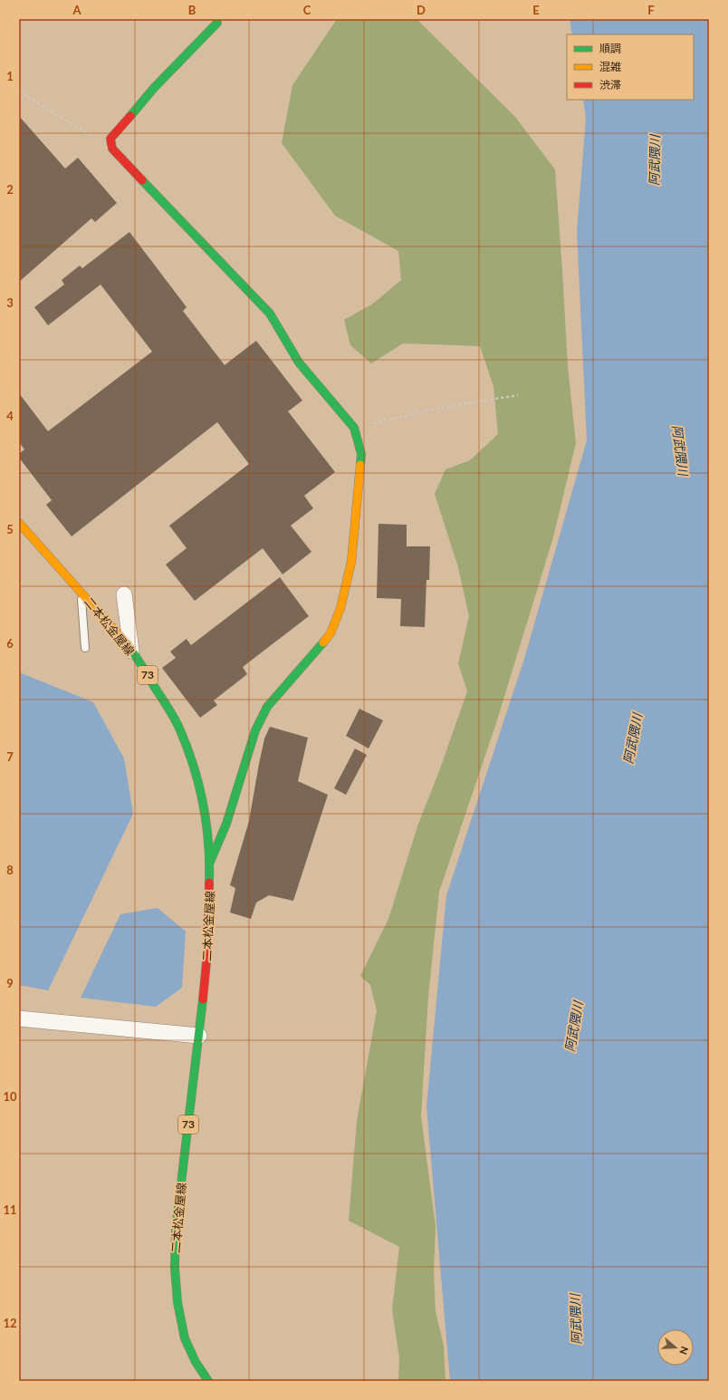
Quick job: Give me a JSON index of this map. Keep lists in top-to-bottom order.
{
  "streets": {
    "street": ["二本松金屋線", "73"]
  },
  "water": ["阿武隈川"],
  "legend": ["順調", "混雑", "渋滞"],
  "north": "right",
  "grid": {
    "columns": [
      "A",
      "B",
      "C",
      "D",
      "E",
      "F"
    ],
    "rows": [
      "1",
      "2",
      "3",
      "4",
      "5",
      "6",
      "7",
      "8",
      "9",
      "10",
      "11",
      "12"
    ]
  }
}
